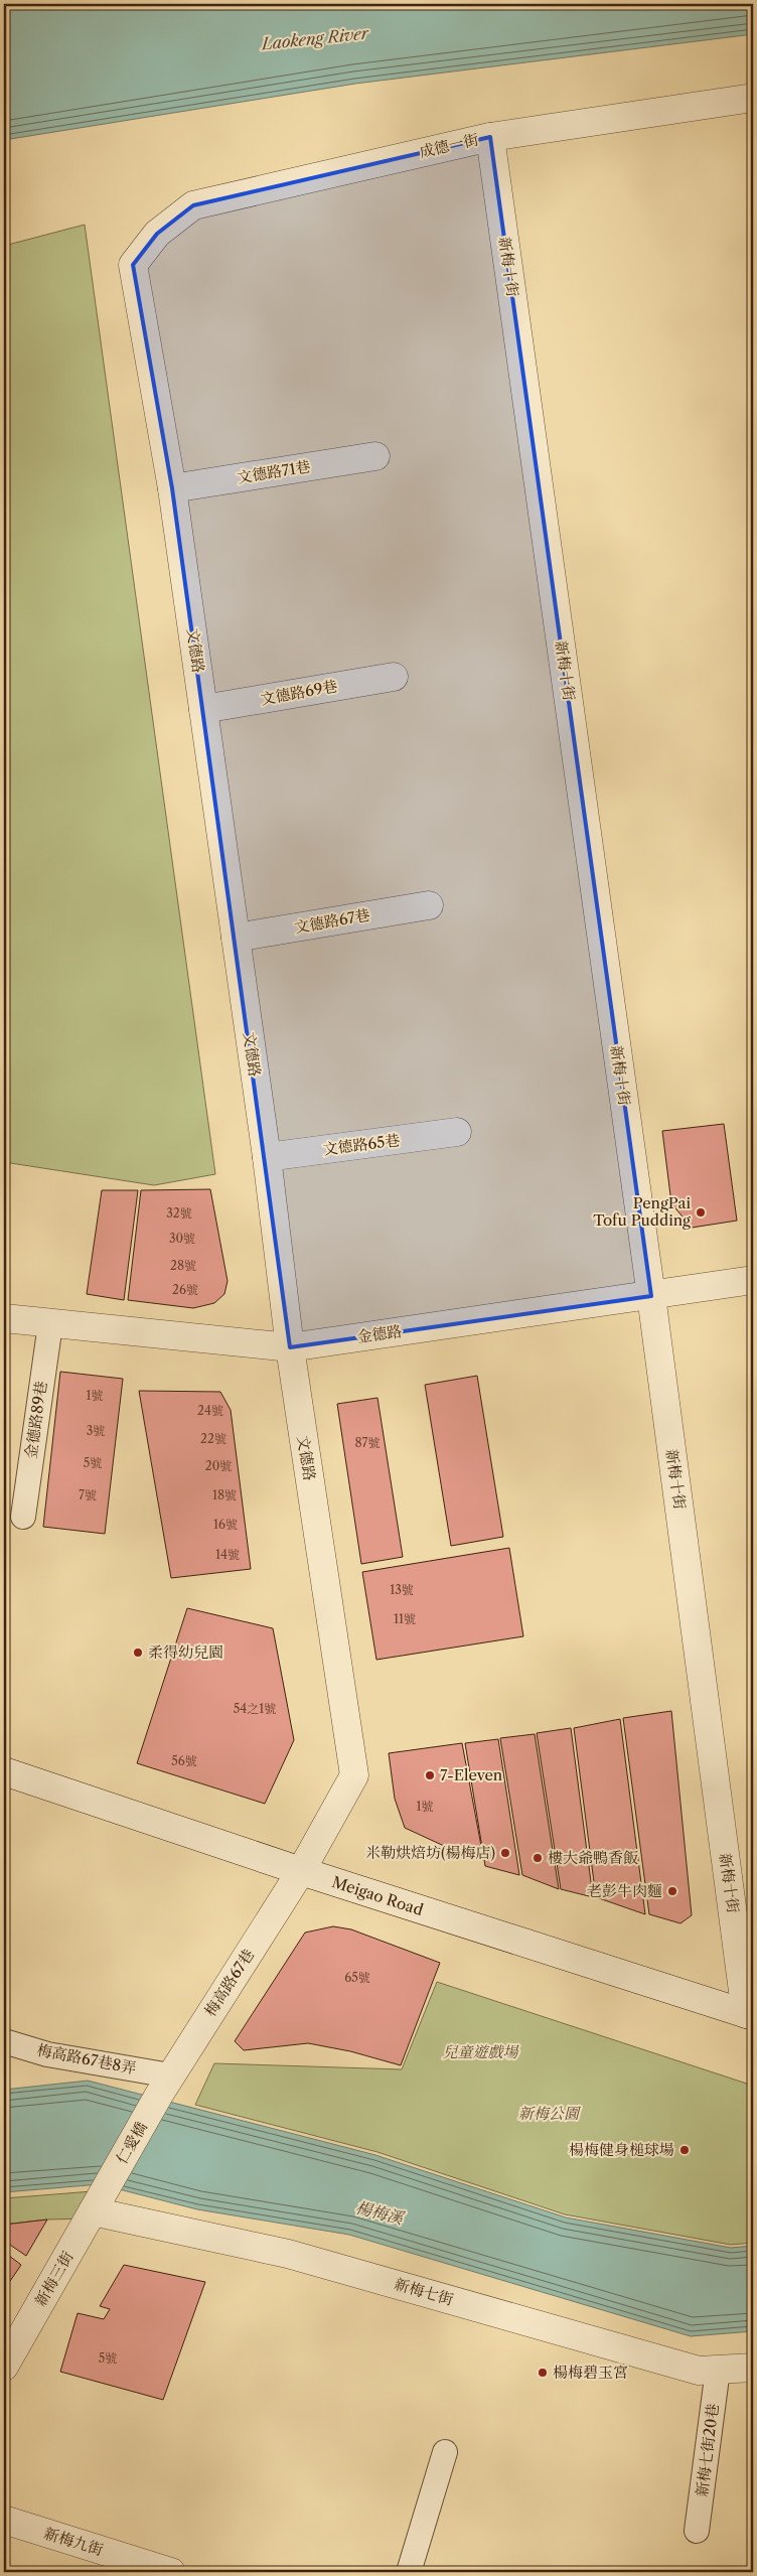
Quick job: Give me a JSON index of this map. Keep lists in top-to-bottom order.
{
  "streets": {
    "street": [
      "成德一街",
      "新梅十街",
      "文德路71巷",
      "文德路",
      "文德路69巷",
      "文德路67巷",
      "文德路65巷",
      "金德路",
      "Meigao Road",
      "梅高路67巷",
      "仁愛橋",
      "新梅三街",
      "新梅七街",
      "新梅九街"
    ],
    "lane": ["金德路89巷", "梅高路67巷8弄", "新梅七街20巷"]
  },
  "crossings": [
    ["成德一街", "新梅十街"],
    ["成德一街", "文德路"],
    ["新梅十街", "金德路"],
    ["新梅十街", "Meigao Road"],
    ["文德路71巷", "文德路"],
    ["文德路", "文德路69巷"],
    ["文德路", "文德路67巷"],
    ["文德路", "文德路65巷"],
    ["文德路", "金德路"],
    ["文德路", "Meigao Road"],
    ["文德路", "梅高路67巷"],
    ["金德路", "金德路89巷"],
    ["Meigao Road", "梅高路67巷"],
    ["梅高路67巷", "梅高路67巷8弄"],
    ["梅高路67巷", "仁愛橋"],
    ["梅高路67巷8弄", "仁愛橋"],
    ["仁愛橋", "新梅三街"],
    ["仁愛橋", "新梅七街"],
    ["新梅三街", "新梅七街"],
    ["新梅七街", "新梅七街20巷"]
  ],
  "water": ["Laokeng River", "楊梅溪"],
  "parks": ["兒童遊戲場", "新梅公園"],
  "places": [
    "PengPai Tofu Pudding",
    "柔得幼兒園",
    "7-Eleven",
    "米勒烘焙坊(楊梅店)",
    "樓大爺鴨香飯",
    "老彭牛肉麵",
    "楊梅健身槌球場",
    "楊梅碧玉宮"
  ],
  "house_numbers": [
    "32號",
    "30號",
    "28號",
    "26號",
    "1號",
    "24號",
    "3號",
    "22號",
    "87號",
    "5號",
    "20號",
    "7號",
    "18號",
    "16號",
    "14號",
    "13號",
    "11號",
    "54之1號",
    "56號",
    "1號",
    "65號",
    "5號"
  ]
}
